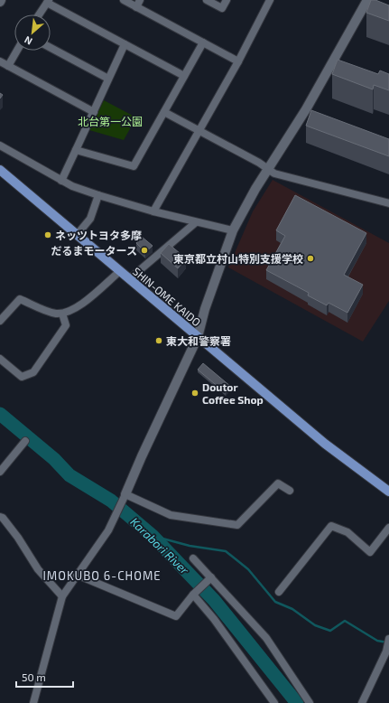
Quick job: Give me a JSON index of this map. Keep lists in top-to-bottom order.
{
  "streets": {
    "main road": ["SHIN-OME KAIDO"]
  },
  "districts": ["IMOKUBO 6-CHOME"],
  "water": ["Karabori River"],
  "parks": ["北台第一公園"],
  "places": [
    "ネッツトヨタ多摩",
    "だるまモータース",
    "東京都立村山特別支援学校",
    "東大和警察署",
    "Doutor Coffee Shop"
  ],
  "scale_bar": "50 m",
  "north": "bottom left"
}
